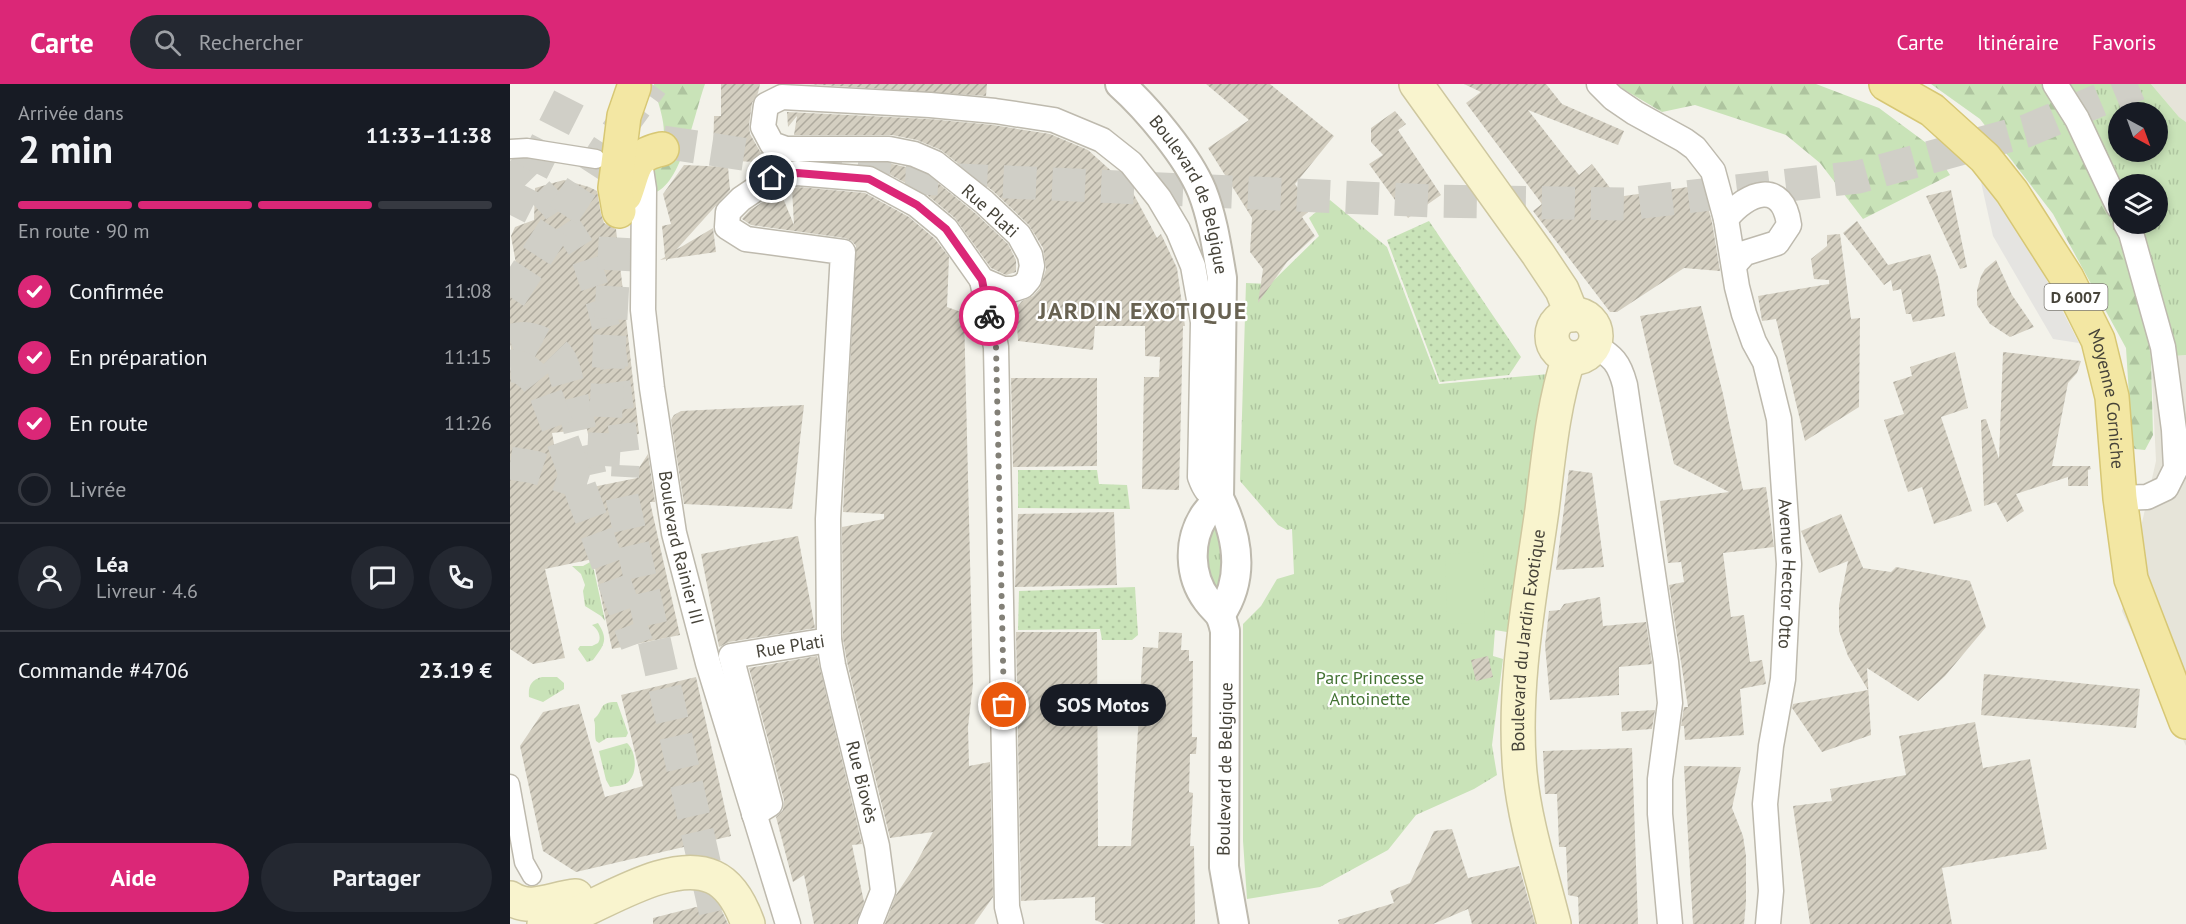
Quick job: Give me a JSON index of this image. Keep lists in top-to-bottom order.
{
  "streets": {
    "main road": ["D 6007", "Moyenne Corniche", "Boulevard du Jardin Exotique"],
    "street": [
      "Boulevard de Belgique",
      "Rue Plati",
      "Boulevard Rainier III",
      "Avenue Hector Otto",
      "Rue Biovès"
    ]
  },
  "crossings": [
    ["Boulevard de Belgique", "Rue Plati"],
    ["Rue Plati", "Boulevard Rainier III"],
    ["Rue Plati", "Rue Biovès"]
  ],
  "districts": ["JARDIN EXOTIQUE"],
  "parks": ["Parc Princesse Antoinette"],
  "places": ["SOS Motos"],
  "north": "bottom right",
  "page": {
    "header": "Carte",
    "search": "Rechercher",
    "nav": ["Carte", "Itinéraire", "Favoris"],
    "heading": ["2 min", "Arrivée dans", "11:33–11:38"],
    "panel": [
      "Léa",
      "Livreur · 4.6",
      "Commande #4706",
      "23.19 €"
    ],
    "bar": "En route · 90 m",
    "list": [
      ["Confirmée", "11:08"],
      ["En préparation", "11:15"],
      ["En route", "11:26"],
      "Livrée"
    ],
    "bubble": "SOS Motos",
    "buttons": ["Aide", "Partager"]
  }
}
